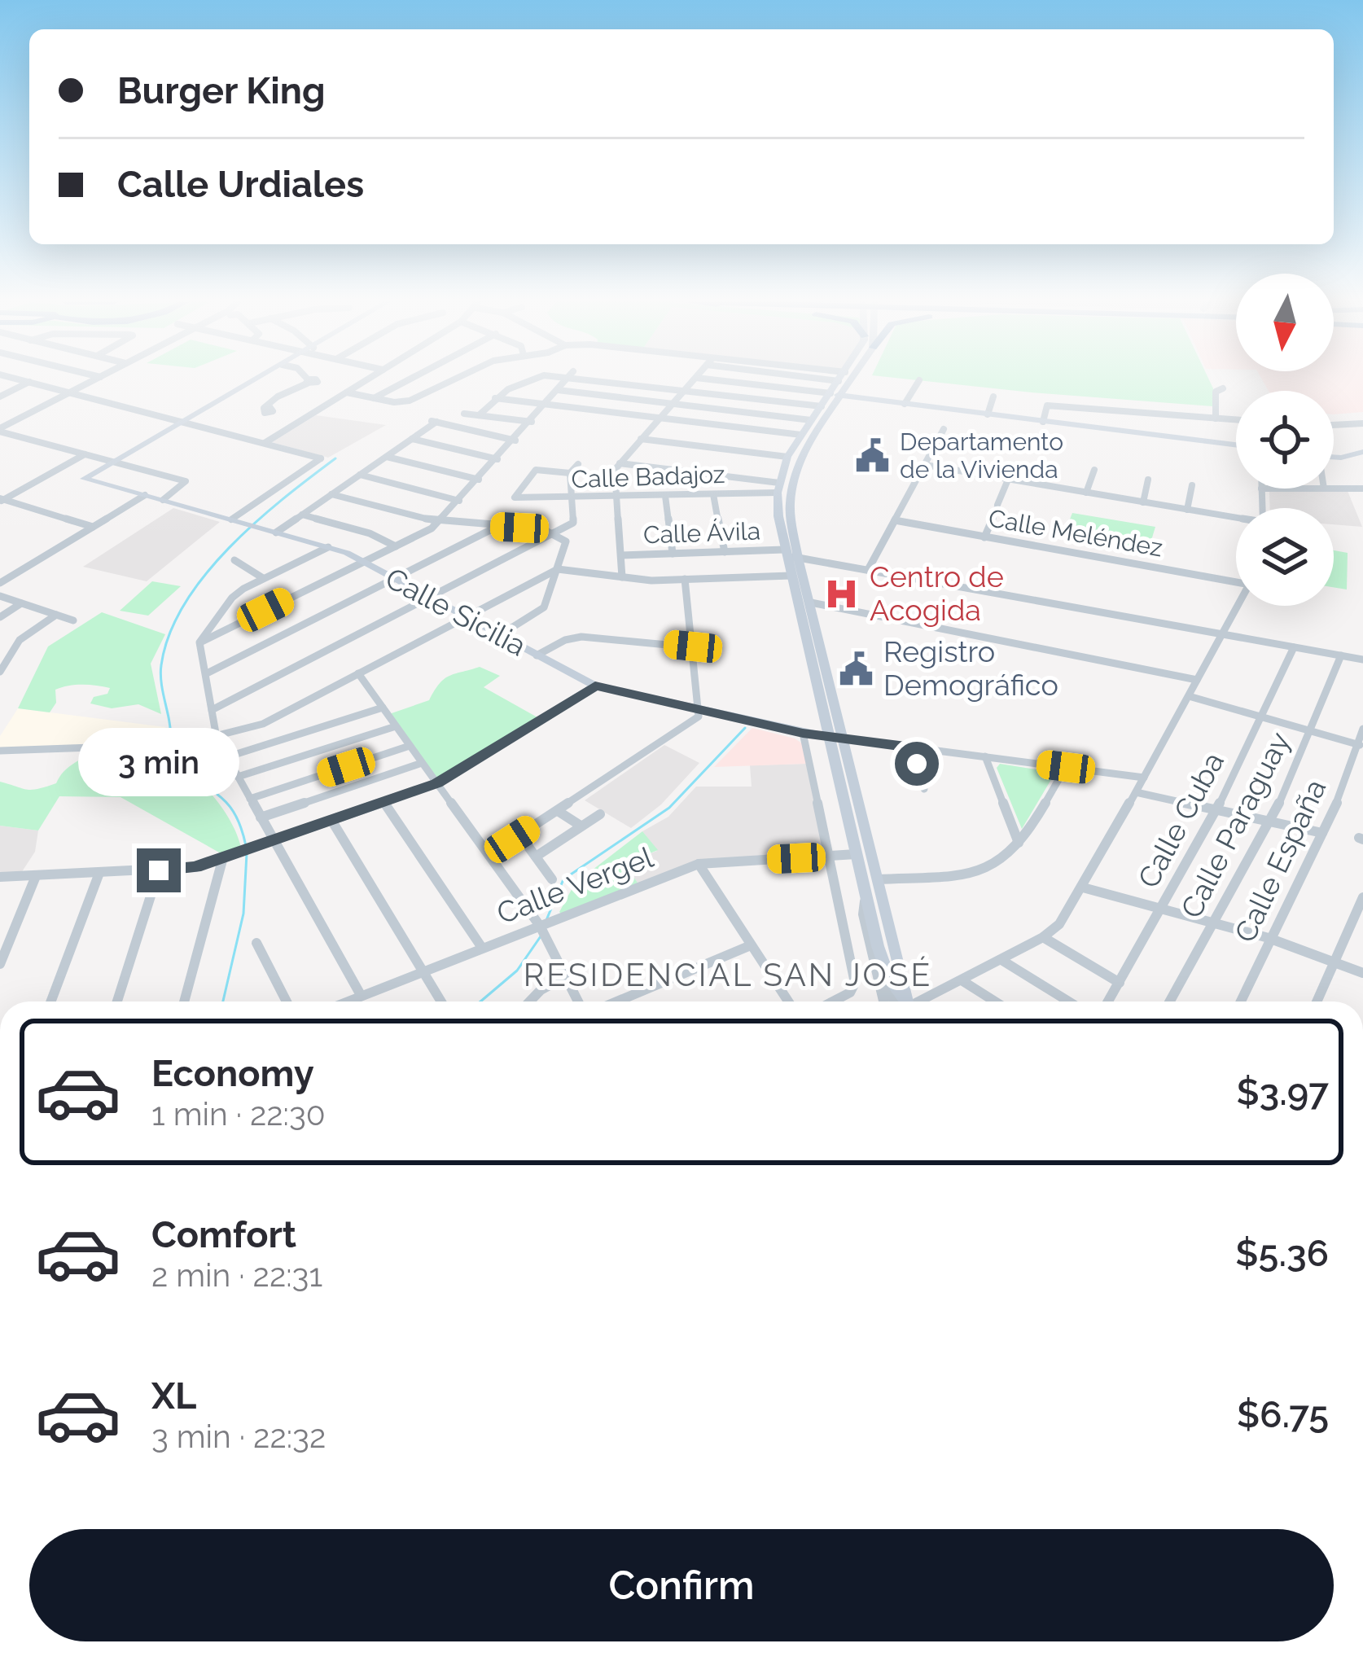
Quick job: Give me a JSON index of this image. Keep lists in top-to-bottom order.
{
  "streets": {
    "main road": ["Calle Sicilia"],
    "street": [
      "Calle Badajoz",
      "Calle Ávila",
      "Calle Meléndez",
      "Calle Cuba",
      "Calle Paraguay",
      "Calle España",
      "Calle Vergel"
    ]
  },
  "crossings": [
    ["Calle Ávila", "Calle Cuba"],
    ["Calle Ávila", "Calle Paraguay"]
  ],
  "districts": ["RESIDENCIAL SAN JOSÉ"],
  "places": {
    "public building": ["Departamento de la Vivienda", "Registro Demográfico"],
    "hospital": ["Centro de Acogida"]
  },
  "north": "bottom",
  "page": {
    "banner": ["Burger King", "Calle Urdiales"],
    "bubble": "3 min",
    "list": [
      {
        "name": "Economy",
        "note": "1 min · 22:30",
        "value": "$3.97"
      },
      {
        "name": "Comfort",
        "note": "2 min · 22:31",
        "value": "$5.36"
      },
      {
        "name": "XL",
        "note": "3 min · 22:32",
        "value": "$6.75"
      }
    ],
    "buttons": "Confirm"
  }
}
